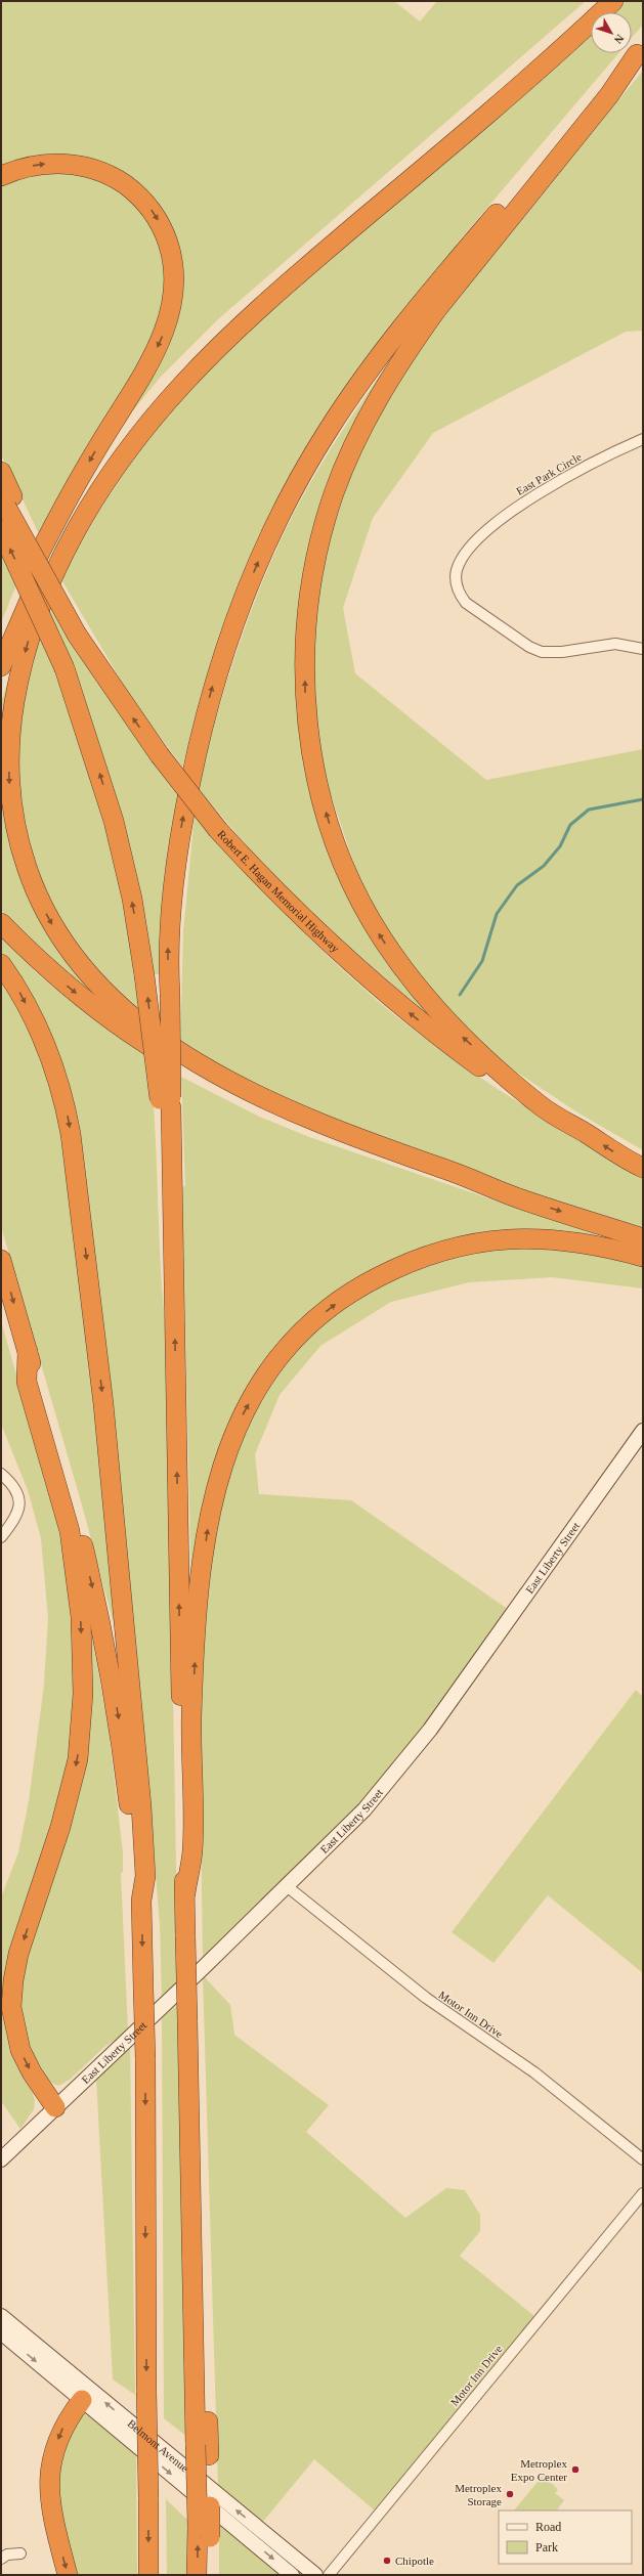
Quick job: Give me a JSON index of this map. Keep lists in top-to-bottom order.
{
  "streets": {
    "highway": ["Robert E. Hagan Memorial Highway"],
    "street": [
      "East Park Circle",
      "East Liberty Street",
      "Motor Inn Drive",
      "Belmont Avenue"
    ]
  },
  "crossings": [
    ["East Liberty Street", "Motor Inn Drive"]
  ],
  "places": ["Metroplex Expo Center", "Metroplex Storage", "Chipotle"],
  "legend": ["Road", "Park"],
  "north": "bottom right"
}
